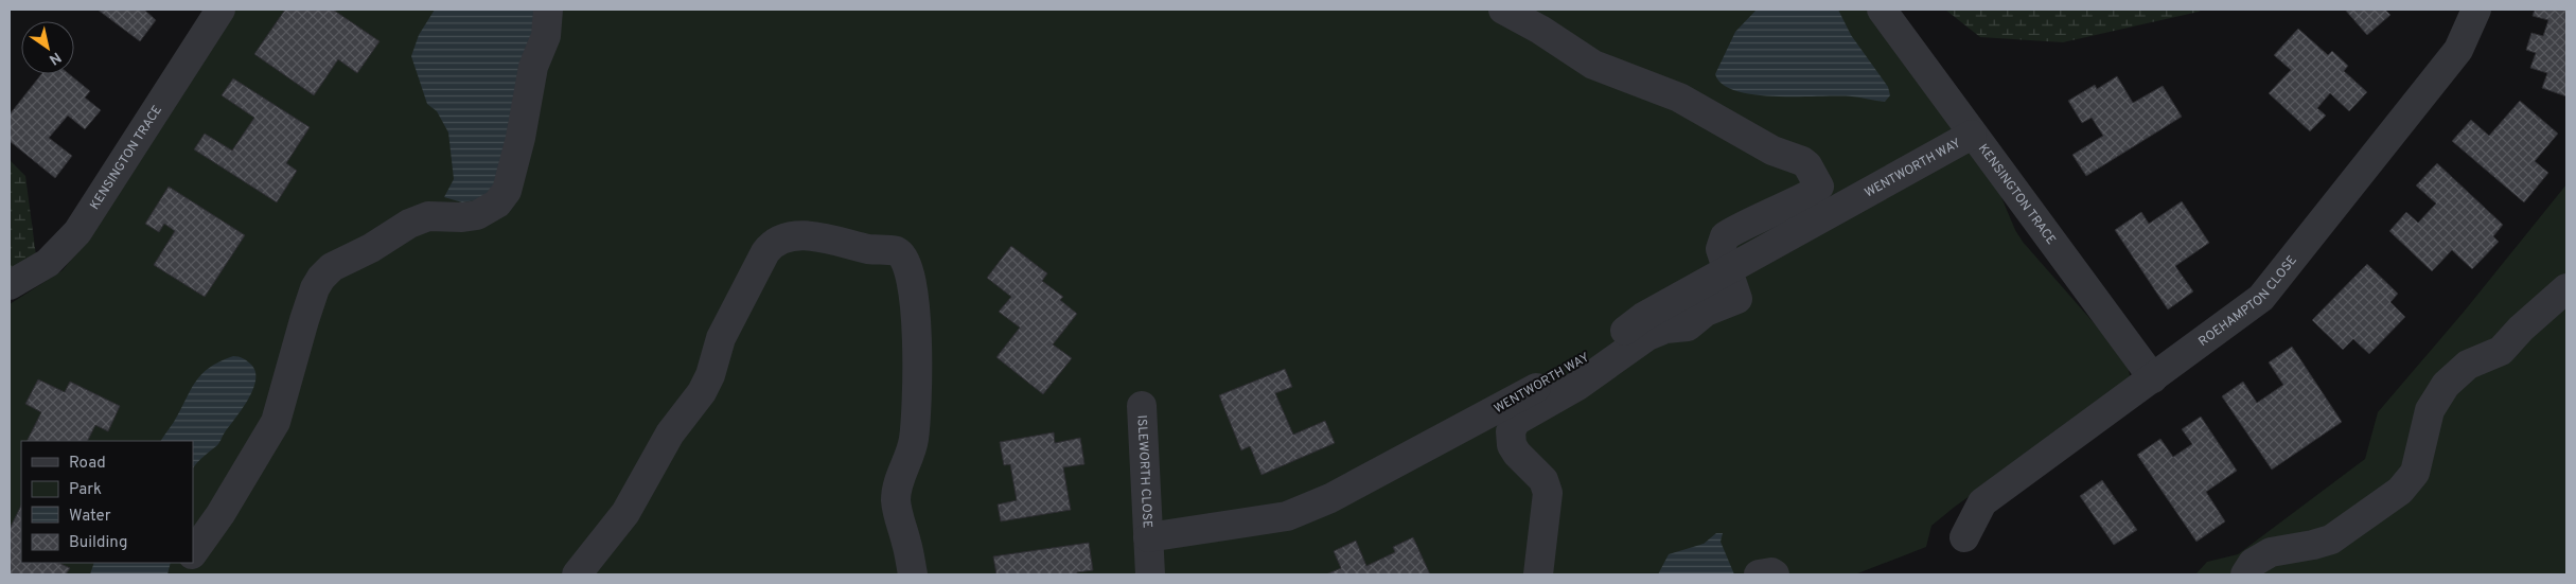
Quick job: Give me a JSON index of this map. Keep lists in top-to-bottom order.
{
  "streets": {
    "street": [
      "KENSINGTON TRACE",
      "WENTWORTH WAY",
      "ROEHAMPTON CLOSE",
      "ISLEWORTH CLOSE"
    ]
  },
  "crossings": [
    ["KENSINGTON TRACE", "WENTWORTH WAY"],
    ["KENSINGTON TRACE", "ROEHAMPTON CLOSE"],
    ["WENTWORTH WAY", "ISLEWORTH CLOSE"]
  ],
  "legend": [
    "Road",
    "Park",
    "Water",
    "Building"
  ],
  "north": "bottom right"
}
